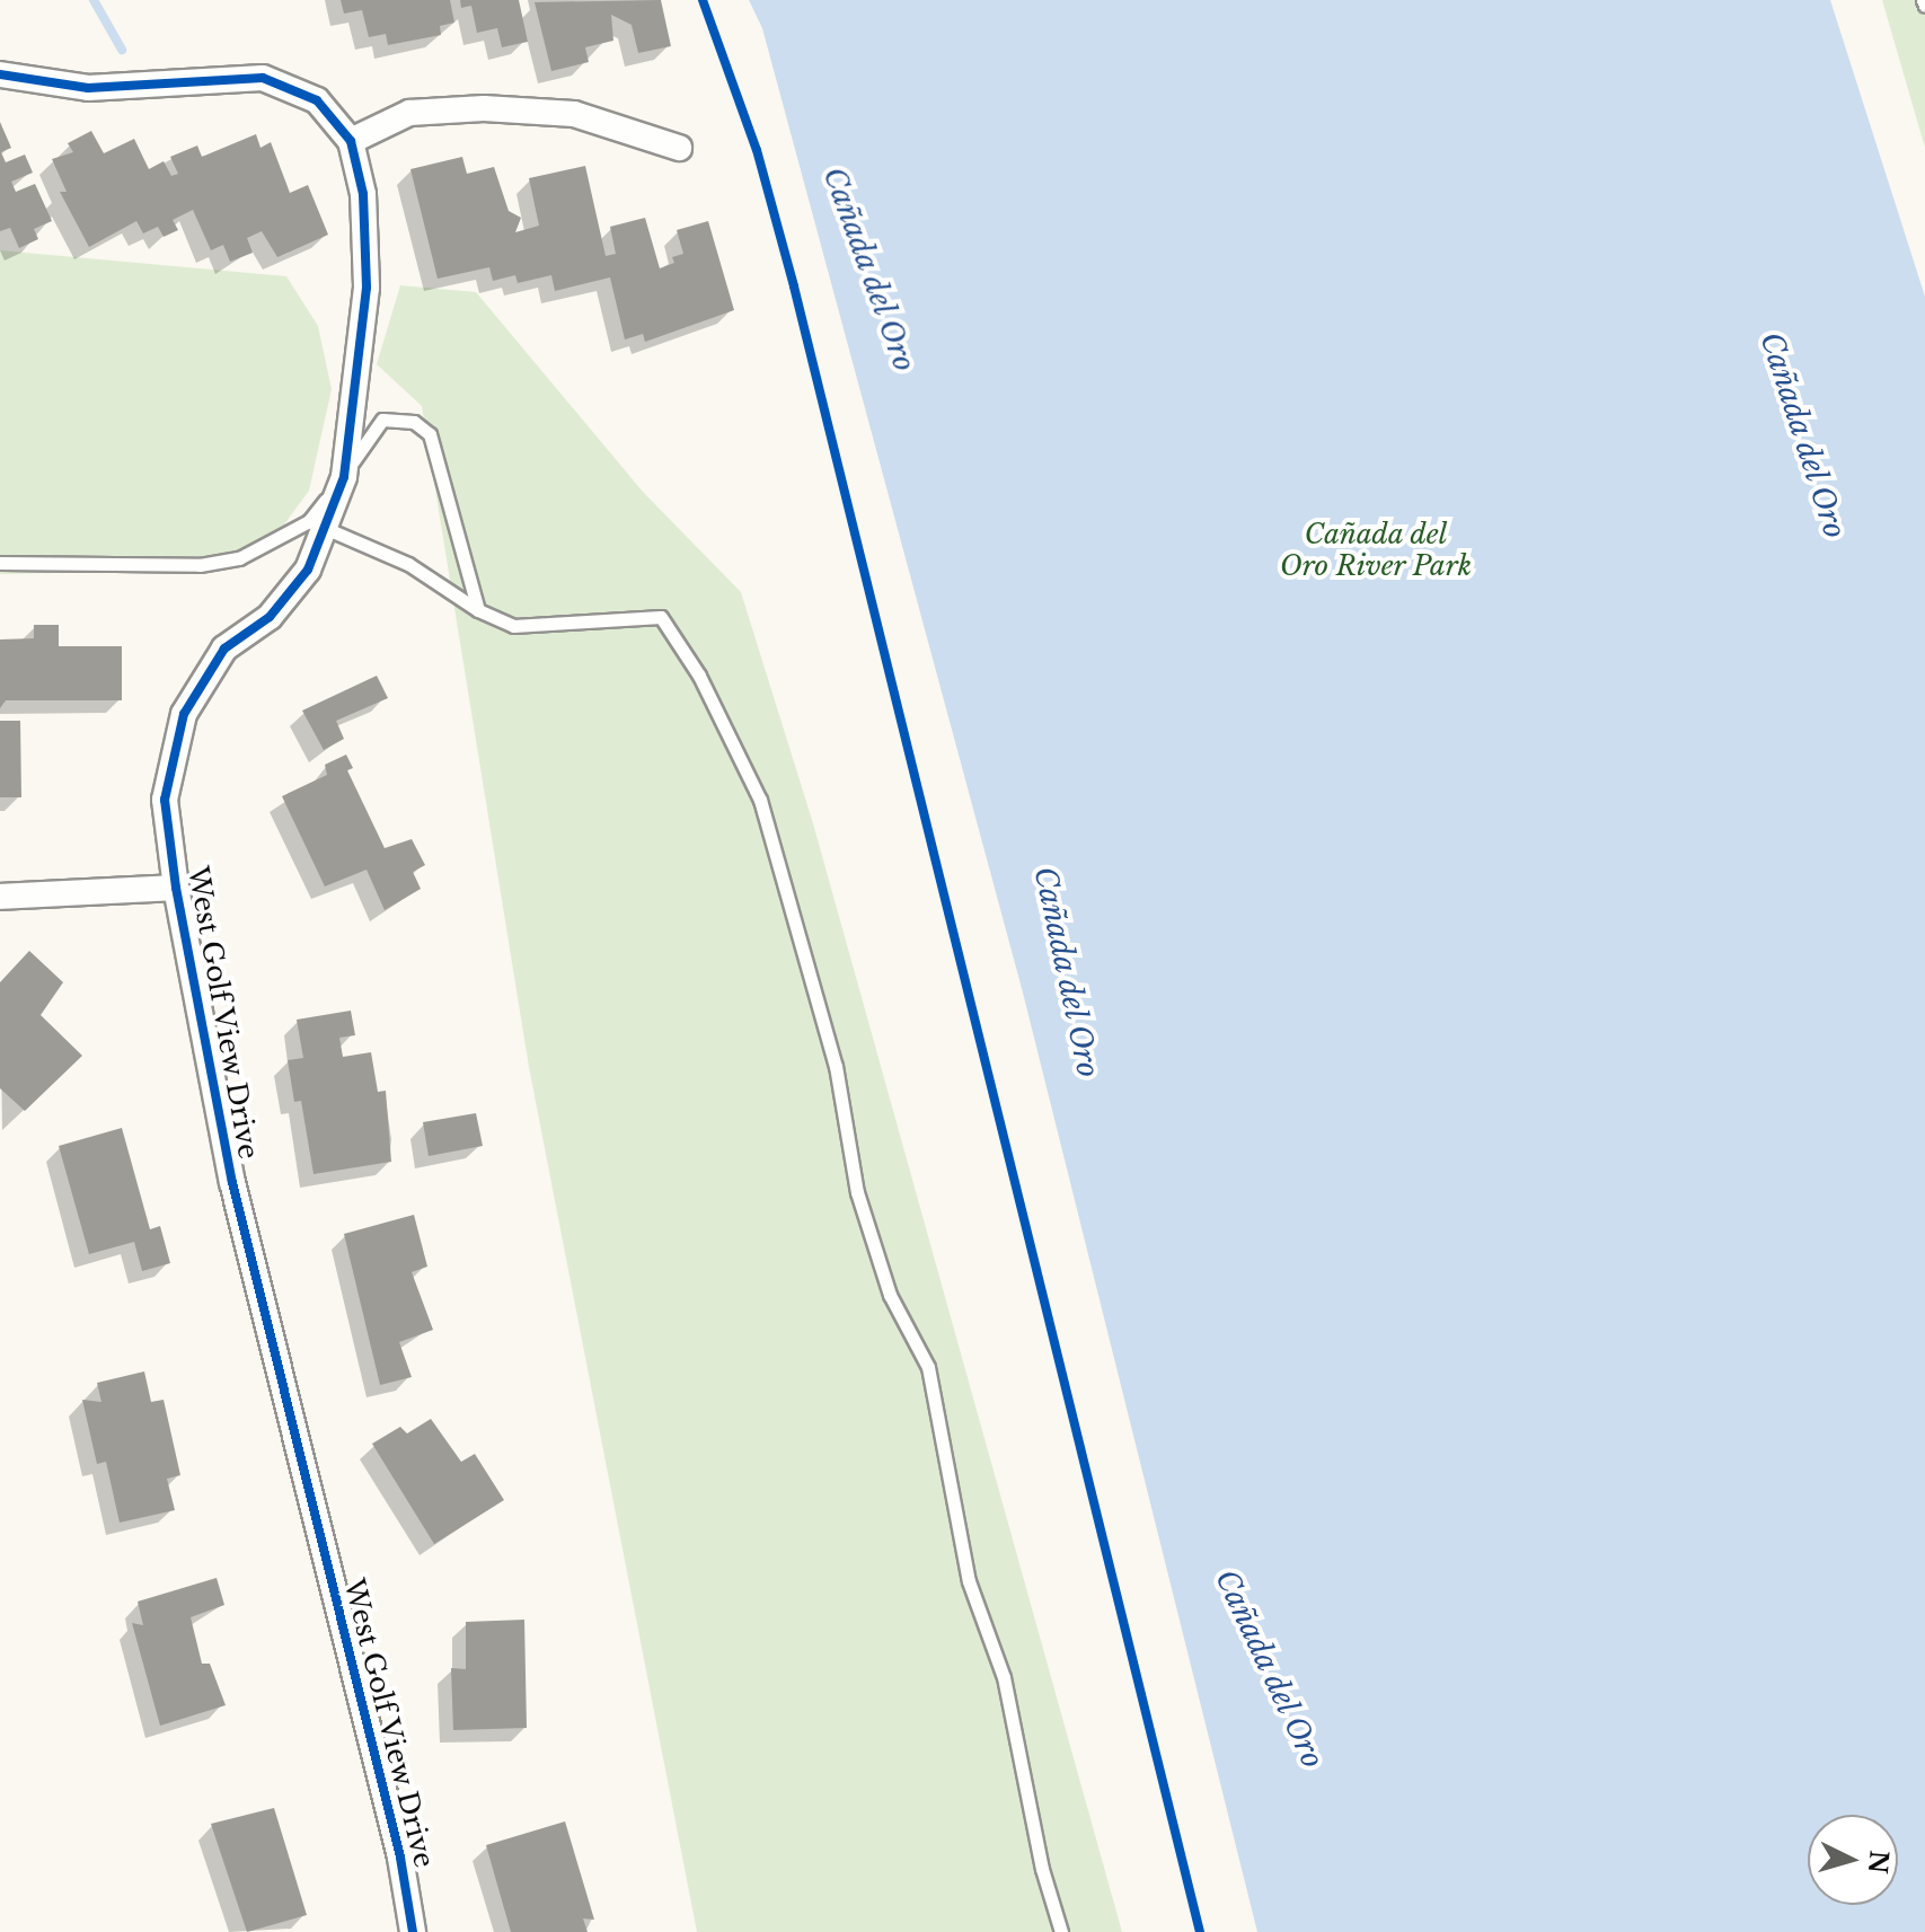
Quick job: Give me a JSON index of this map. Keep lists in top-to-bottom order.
{
  "streets": {
    "street": ["West Golf View Drive"]
  },
  "water": ["Cañada del Oro"],
  "parks": ["Cañada del Oro River Park"],
  "north": "right"
}
